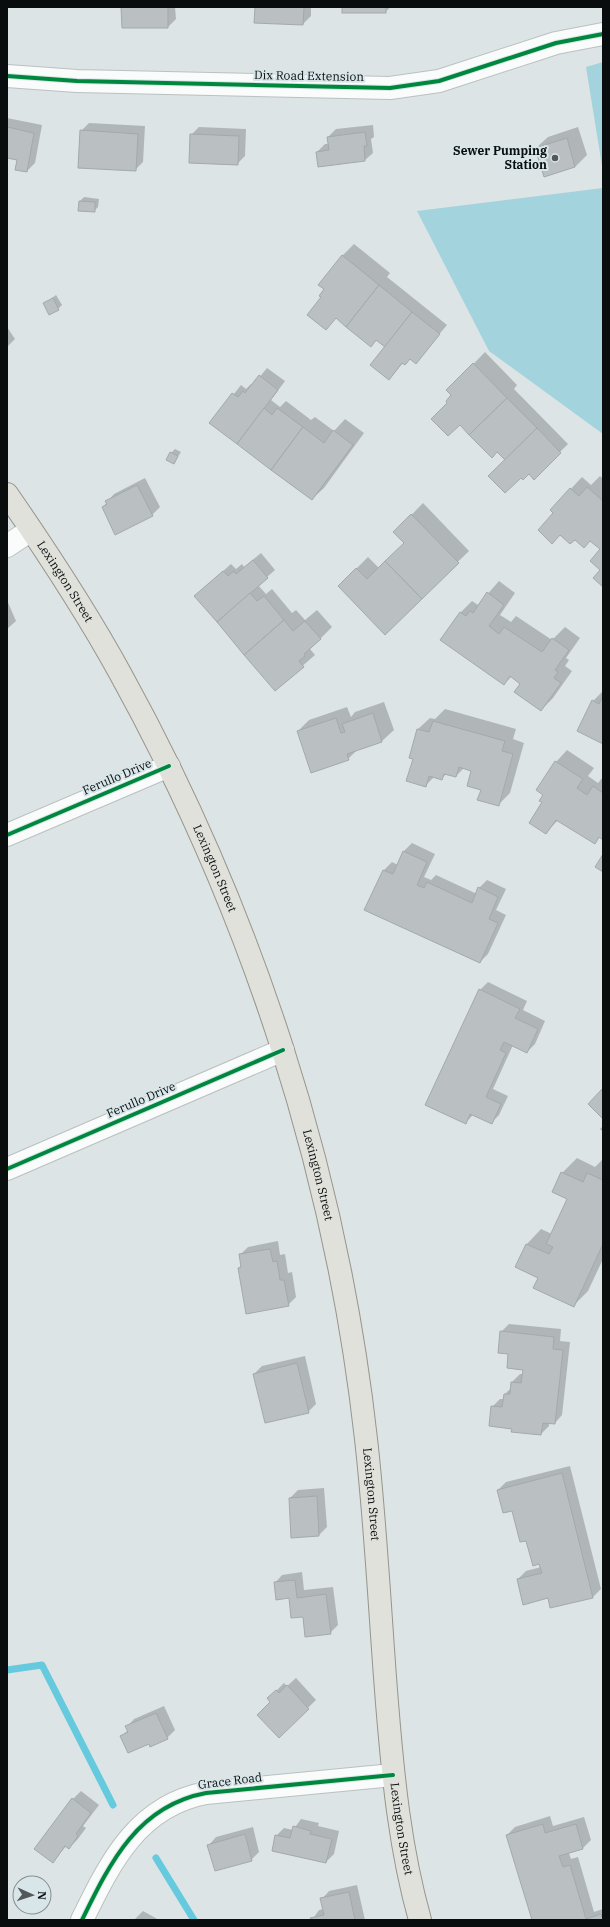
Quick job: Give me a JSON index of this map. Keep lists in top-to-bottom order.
{
  "streets": {
    "main road": ["Lexington Street"],
    "street": ["Dix Road Extension", "Ferullo Drive", "Grace Road"]
  },
  "crossings": [
    ["Lexington Street", "Ferullo Drive"],
    ["Lexington Street", "Grace Road"]
  ],
  "places": ["Sewer Pumping Station"],
  "north": "right"
}
